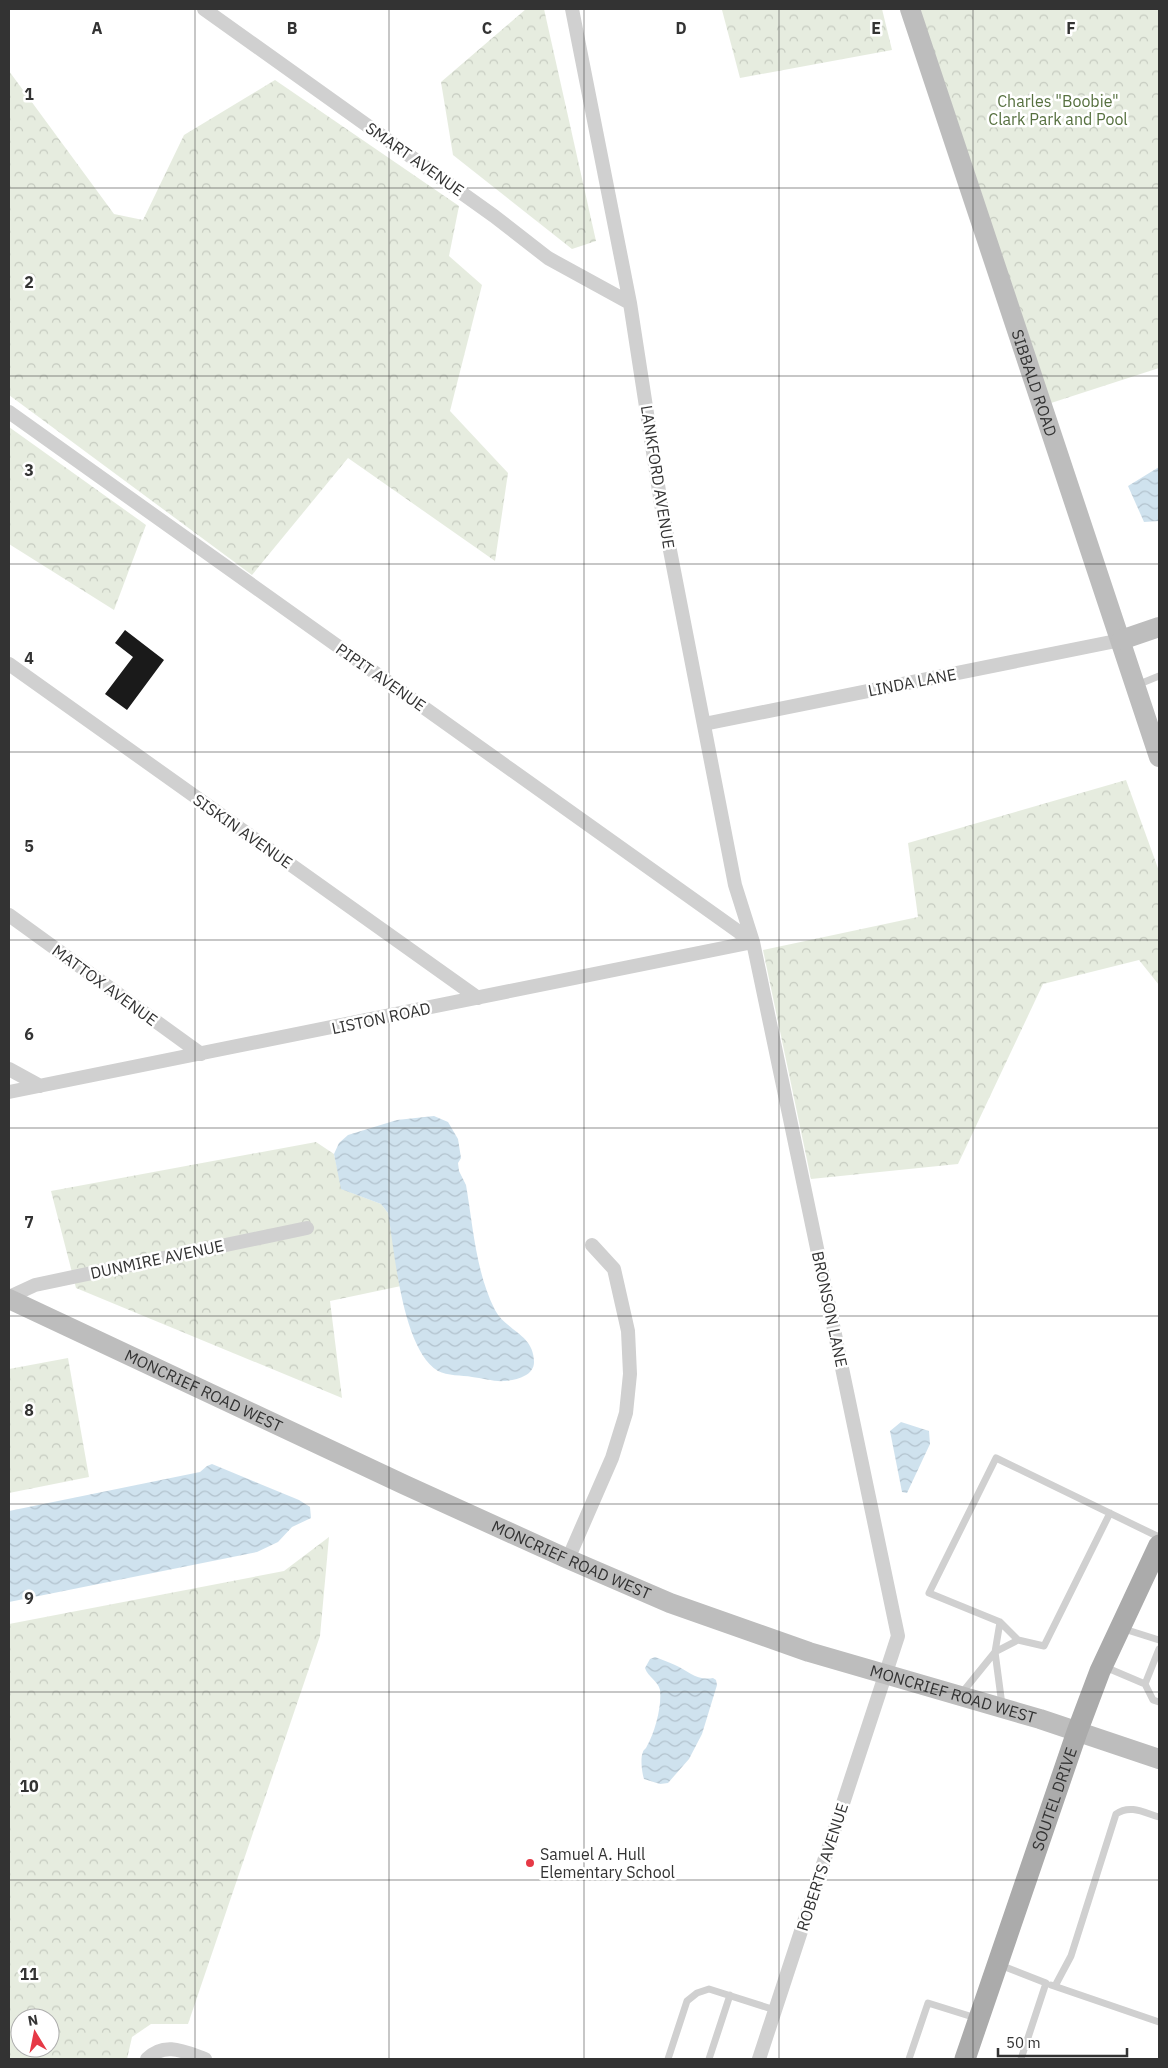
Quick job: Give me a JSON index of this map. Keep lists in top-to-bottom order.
{
  "streets": {
    "main road": ["SIBBALD ROAD", "MONCRIEF ROAD WEST", "SOUTEL DRIVE"],
    "street": [
      "SMART AVENUE",
      "LANKFORD AVENUE",
      "PIPIT AVENUE",
      "LINDA LANE",
      "SISKIN AVENUE",
      "MATTOX AVENUE",
      "LISTON ROAD",
      "DUNMIRE AVENUE",
      "BRONSON LANE",
      "ROBERTS AVENUE"
    ]
  },
  "crossings": [
    ["SMART AVENUE", "LANKFORD AVENUE"],
    ["SIBBALD ROAD", "LINDA LANE"],
    ["LANKFORD AVENUE", "PIPIT AVENUE"],
    ["LANKFORD AVENUE", "LINDA LANE"],
    ["LANKFORD AVENUE", "LISTON ROAD"],
    ["LANKFORD AVENUE", "BRONSON LANE"],
    ["PIPIT AVENUE", "LISTON ROAD"],
    ["PIPIT AVENUE", "BRONSON LANE"],
    ["SISKIN AVENUE", "LISTON ROAD"],
    ["MATTOX AVENUE", "LISTON ROAD"],
    ["LISTON ROAD", "BRONSON LANE"],
    ["DUNMIRE AVENUE", "MONCRIEF ROAD WEST"],
    ["BRONSON LANE", "MONCRIEF ROAD WEST"],
    ["BRONSON LANE", "ROBERTS AVENUE"],
    ["MONCRIEF ROAD WEST", "SOUTEL DRIVE"],
    ["MONCRIEF ROAD WEST", "ROBERTS AVENUE"]
  ],
  "parks": ["Charles \"Boobie\" Clark Park and Pool"],
  "places": ["Samuel A. Hull Elementary School"],
  "scale_bar": "50 m",
  "north": "top",
  "grid": {
    "columns": [
      "A",
      "B",
      "C",
      "D",
      "E",
      "F"
    ],
    "rows": [
      "1",
      "2",
      "3",
      "4",
      "5",
      "6",
      "7",
      "8",
      "9",
      "10",
      "11"
    ]
  }
}
